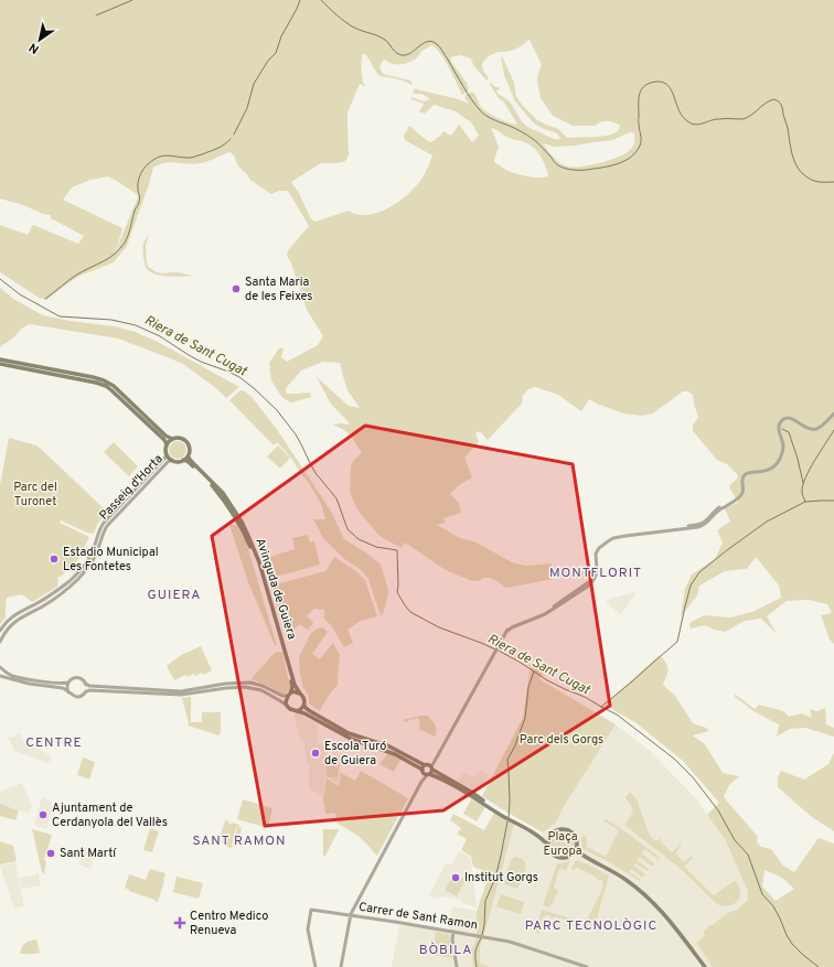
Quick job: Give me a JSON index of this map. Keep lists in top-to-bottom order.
{
  "streets": {
    "main road": ["Avinguda de Guiera"],
    "street": ["Passeig d'Horta", "Carrer de Sant Ramon"]
  },
  "crossings": [
    ["Passeig d'Horta", "Avinguda de Guiera"]
  ],
  "districts": [
    "MONTFLORIT",
    "GUIERA",
    "CENTRE",
    "SANT RAMON",
    "PARC TECNOLÒGIC",
    "BÒBILA"
  ],
  "water": ["Riera de Sant Cugat"],
  "parks": ["Parc del Turonet", "Parc dels Gorgs", "Plaça Europa"],
  "places": {
    "other": [
      "Santa Maria de les Feixes",
      "Estadio Municipal Les Fontetes",
      "Escola Turó de Guiera",
      "Ajuntament de Cerdanyola del Vallès",
      "Sant Martí",
      "Institut Gorgs"
    ],
    "health": ["Centro Medico Renueva"]
  },
  "north": "bottom left"
}
